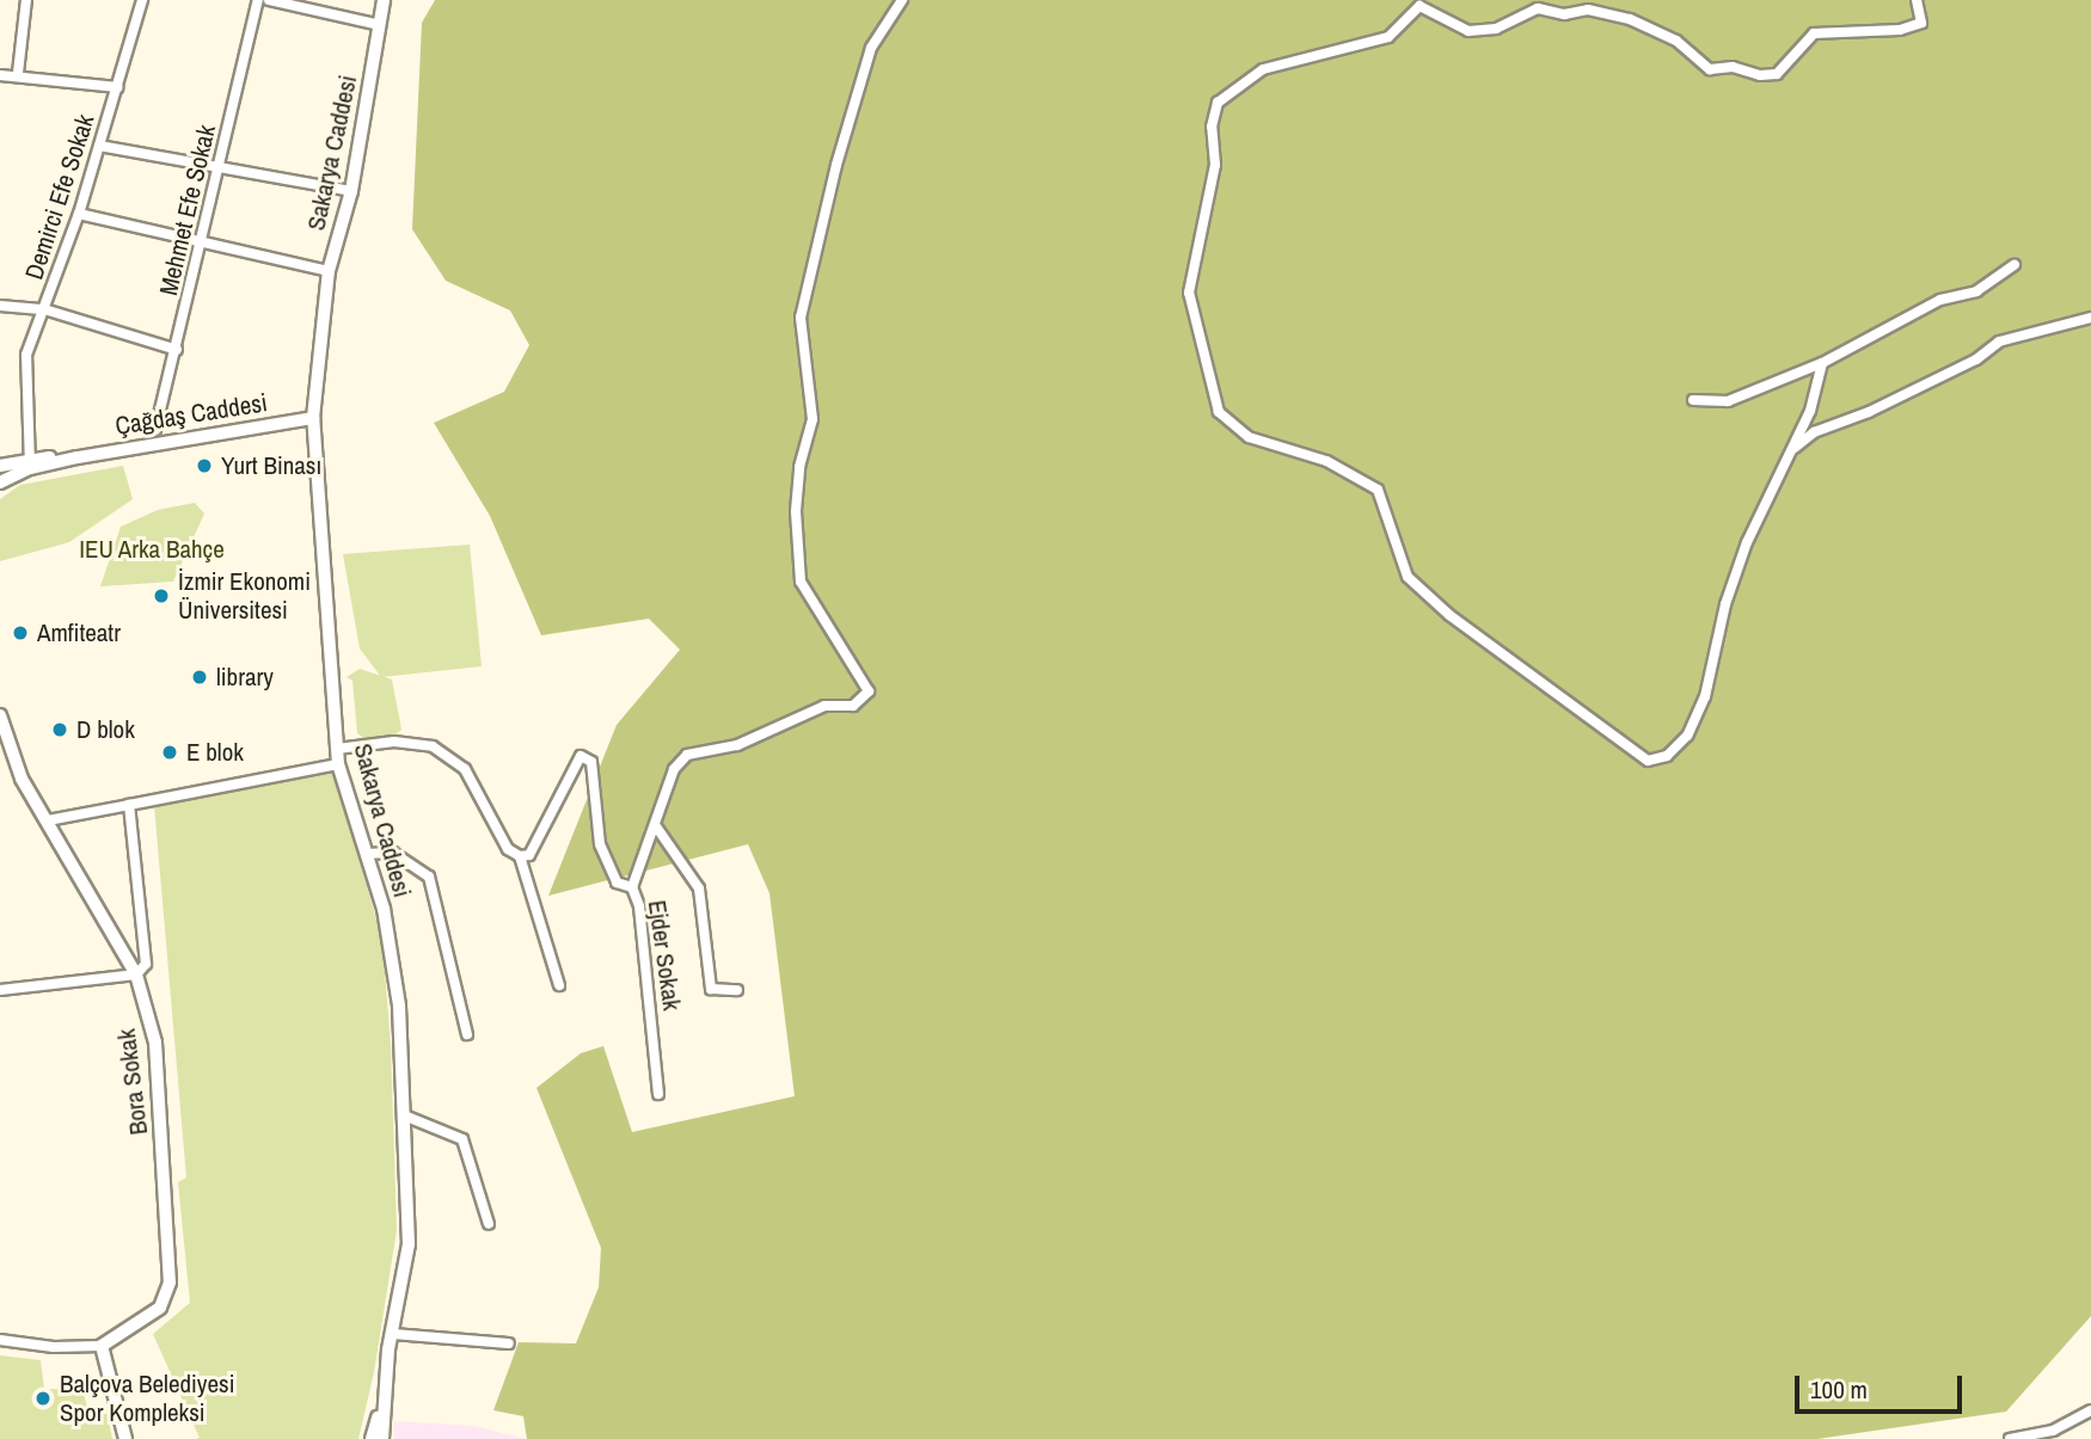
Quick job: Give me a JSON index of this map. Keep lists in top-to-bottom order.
{
  "streets": {
    "main road": ["Sakarya Caddesi", "Çağdaş Caddesi"],
    "street": [
      "Demirci Efe Sokak",
      "Mehmet Efe Sokak",
      "Ejder Sokak",
      "Bora Sokak"
    ]
  },
  "crossings": [
    ["Sakarya Caddesi", "Çağdaş Caddesi"],
    ["Demirci Efe Sokak", "Çağdaş Caddesi"]
  ],
  "parks": ["IEU Arka Bahçe"],
  "places": [
    "Yurt Binası",
    "İzmir Ekonomi Üniversitesi",
    "Amfiteatr",
    "library",
    "D blok",
    "E blok",
    "Balçova Belediyesi Spor Kompleksi"
  ],
  "scale_bar": "100 m"
}
